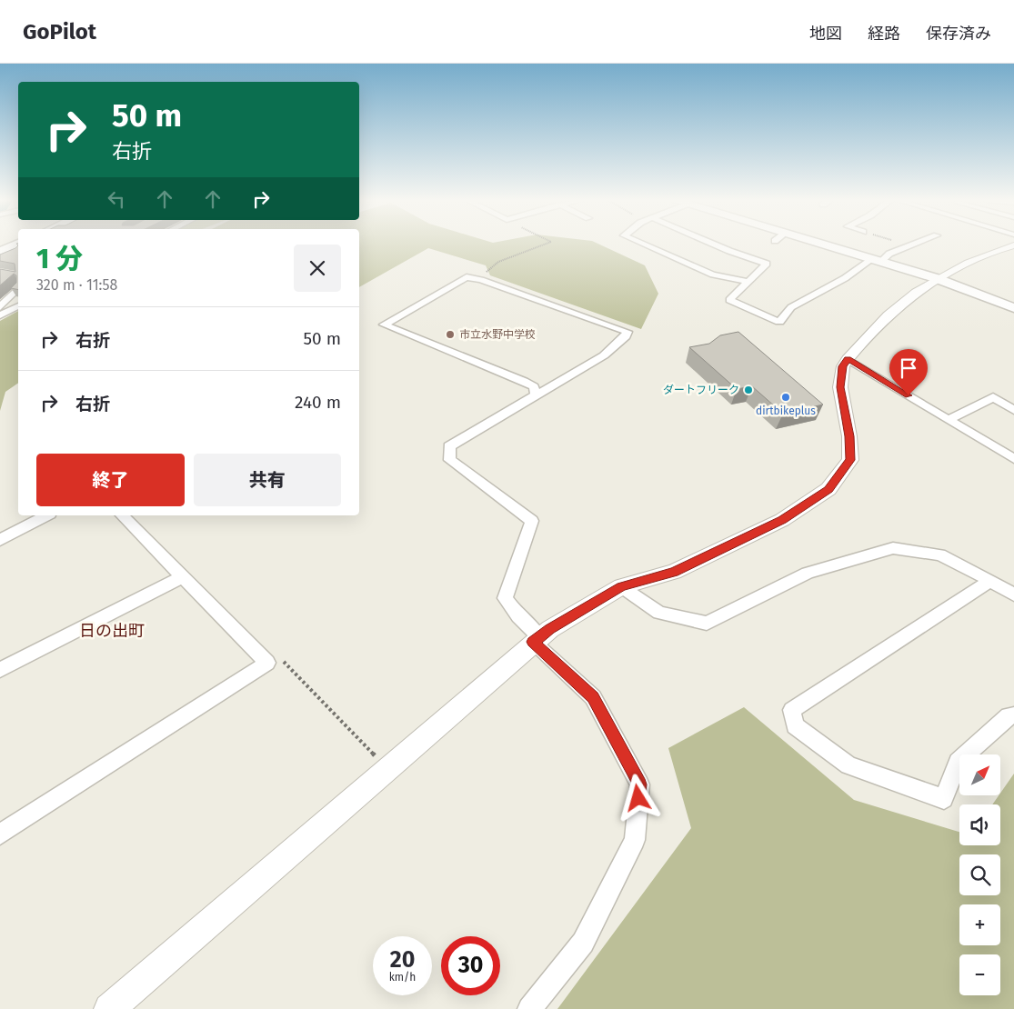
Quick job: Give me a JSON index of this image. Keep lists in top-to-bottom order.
{
  "districts": ["日の出町"],
  "places": ["市立水野中学校", "ダートフリーク", "dirtbikeplus"],
  "north": "top right",
  "page": {
    "header": "GoPilot",
    "nav": ["地図", "経路", "保存済み"],
    "turn": ["50 m", "右折"],
    "heading": ["1 分", "320 m · 11:58"],
    "list": [
      {
        "name": "右折",
        "value": "50 m"
      },
      {
        "name": "右折",
        "value": "240 m"
      }
    ],
    "buttons": ["終了", "共有"],
    "map_buttons": ["+", "−"],
    "speed": "20 km/h",
    "limit": "30"
  }
}
